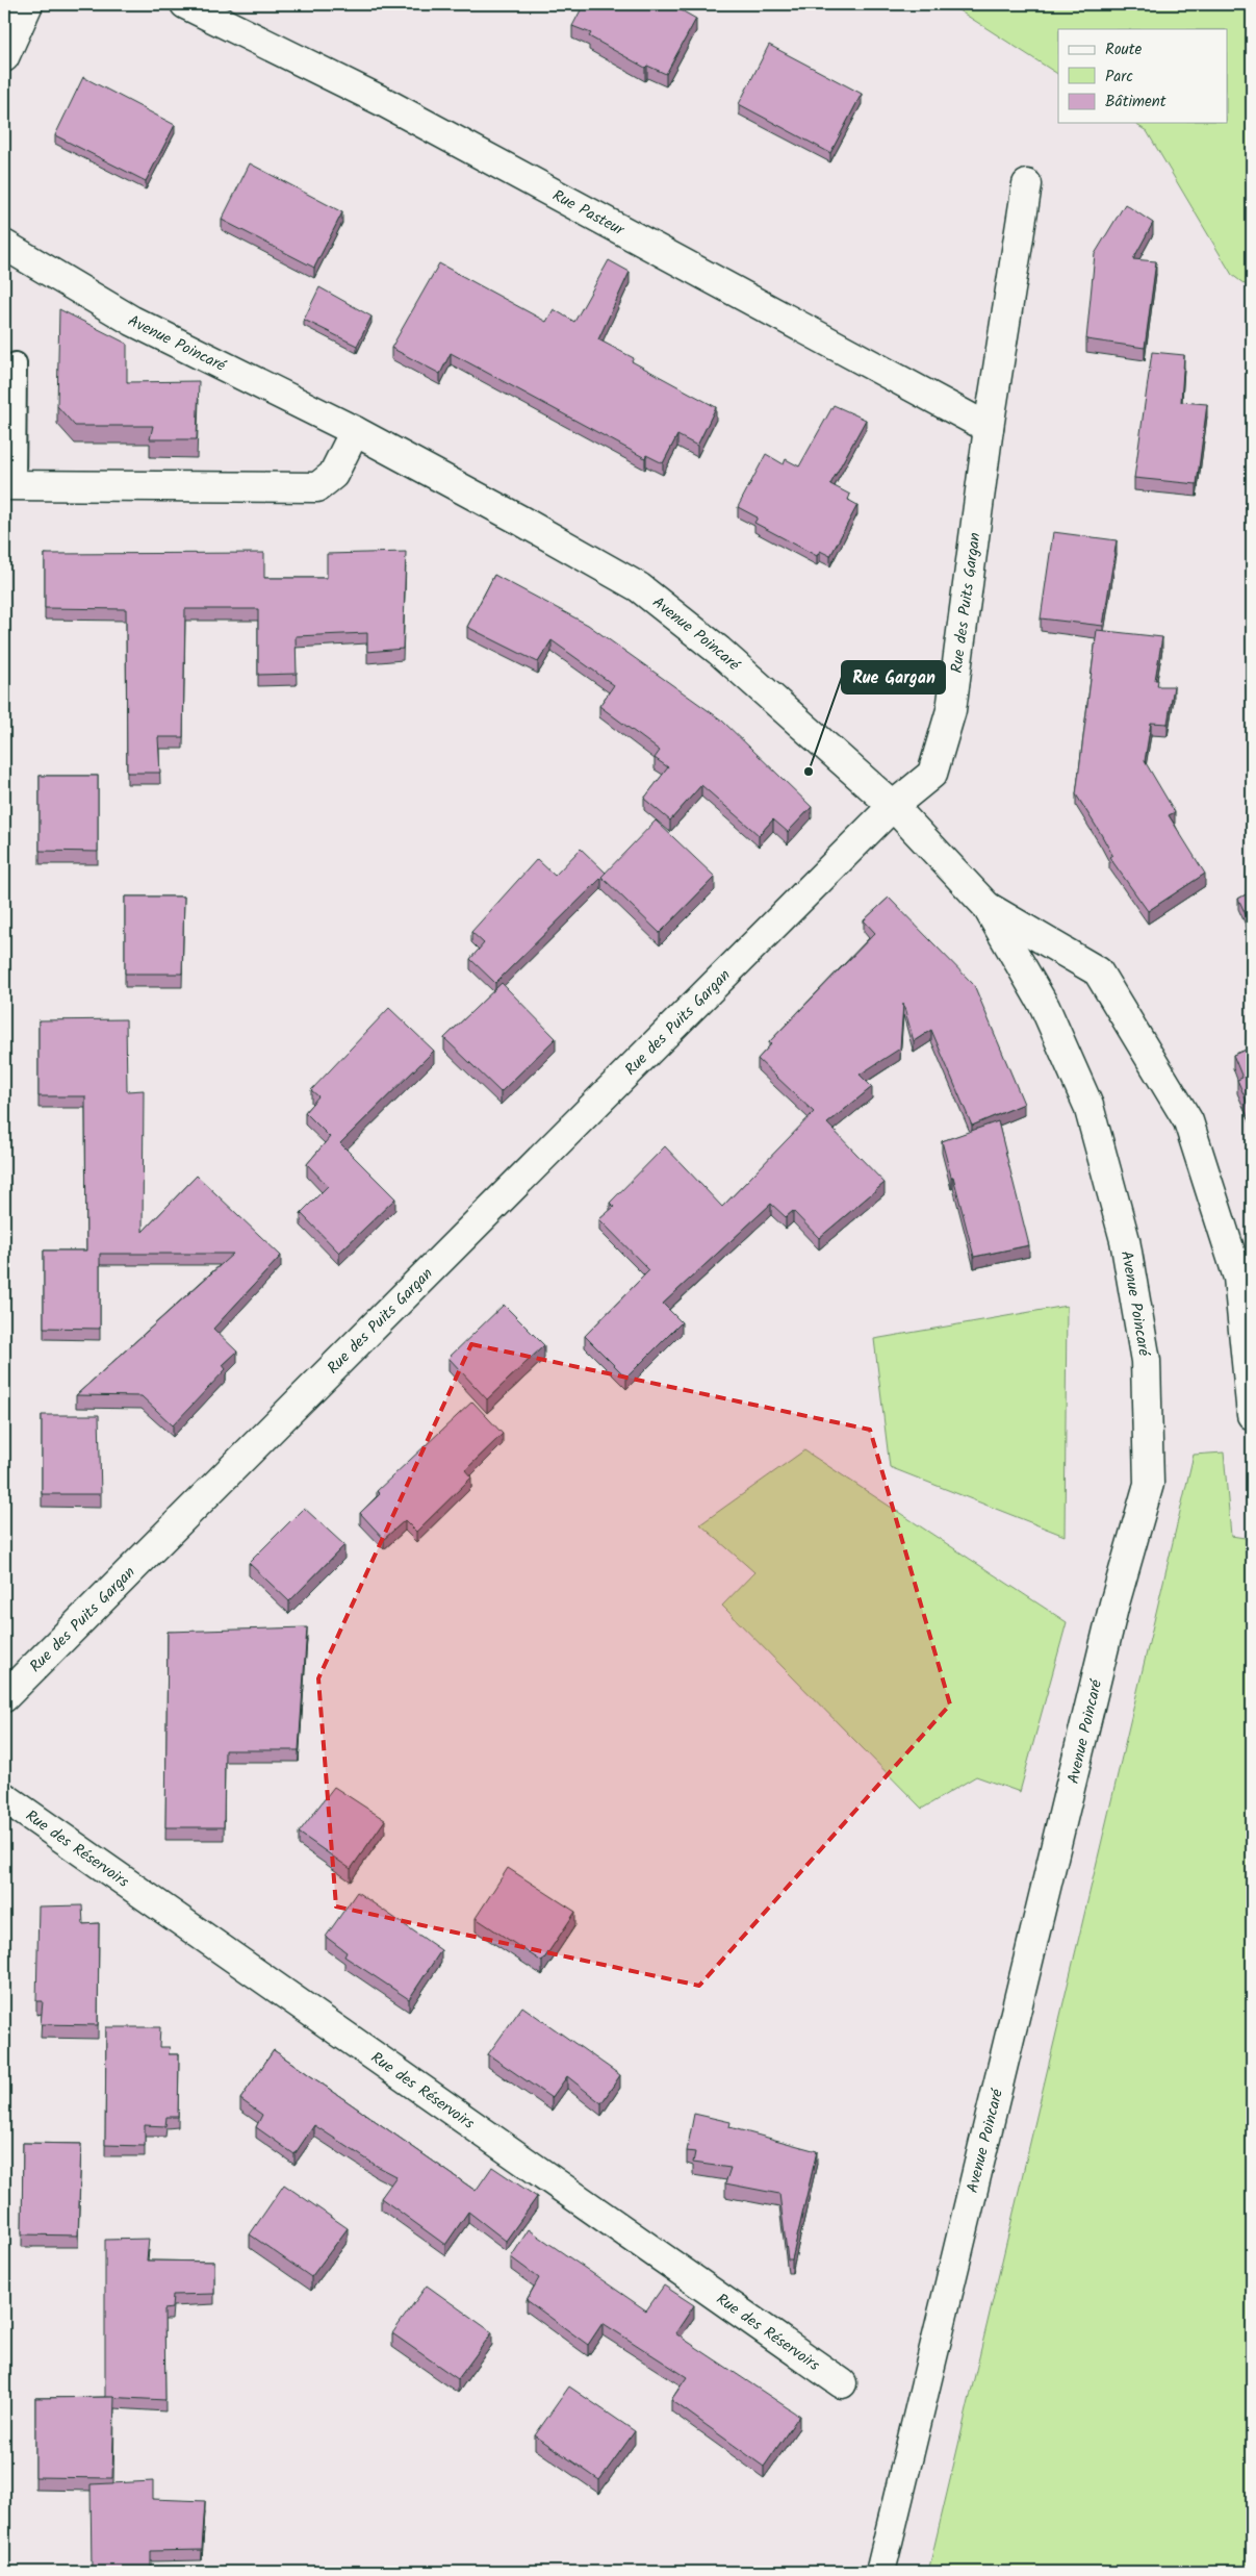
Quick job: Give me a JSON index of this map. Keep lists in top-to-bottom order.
{
  "streets": {
    "street": [
      "Rue Pasteur",
      "Avenue Poincaré",
      "Rue des Puits Gargan",
      "Rue des Réservoirs"
    ]
  },
  "crossings": [
    ["Rue Pasteur", "Rue des Puits Gargan"],
    ["Avenue Poincaré", "Rue des Puits Gargan"]
  ],
  "places": ["Rue Gargan"],
  "legend": ["Route", "Parc", "Bâtiment"]
}
